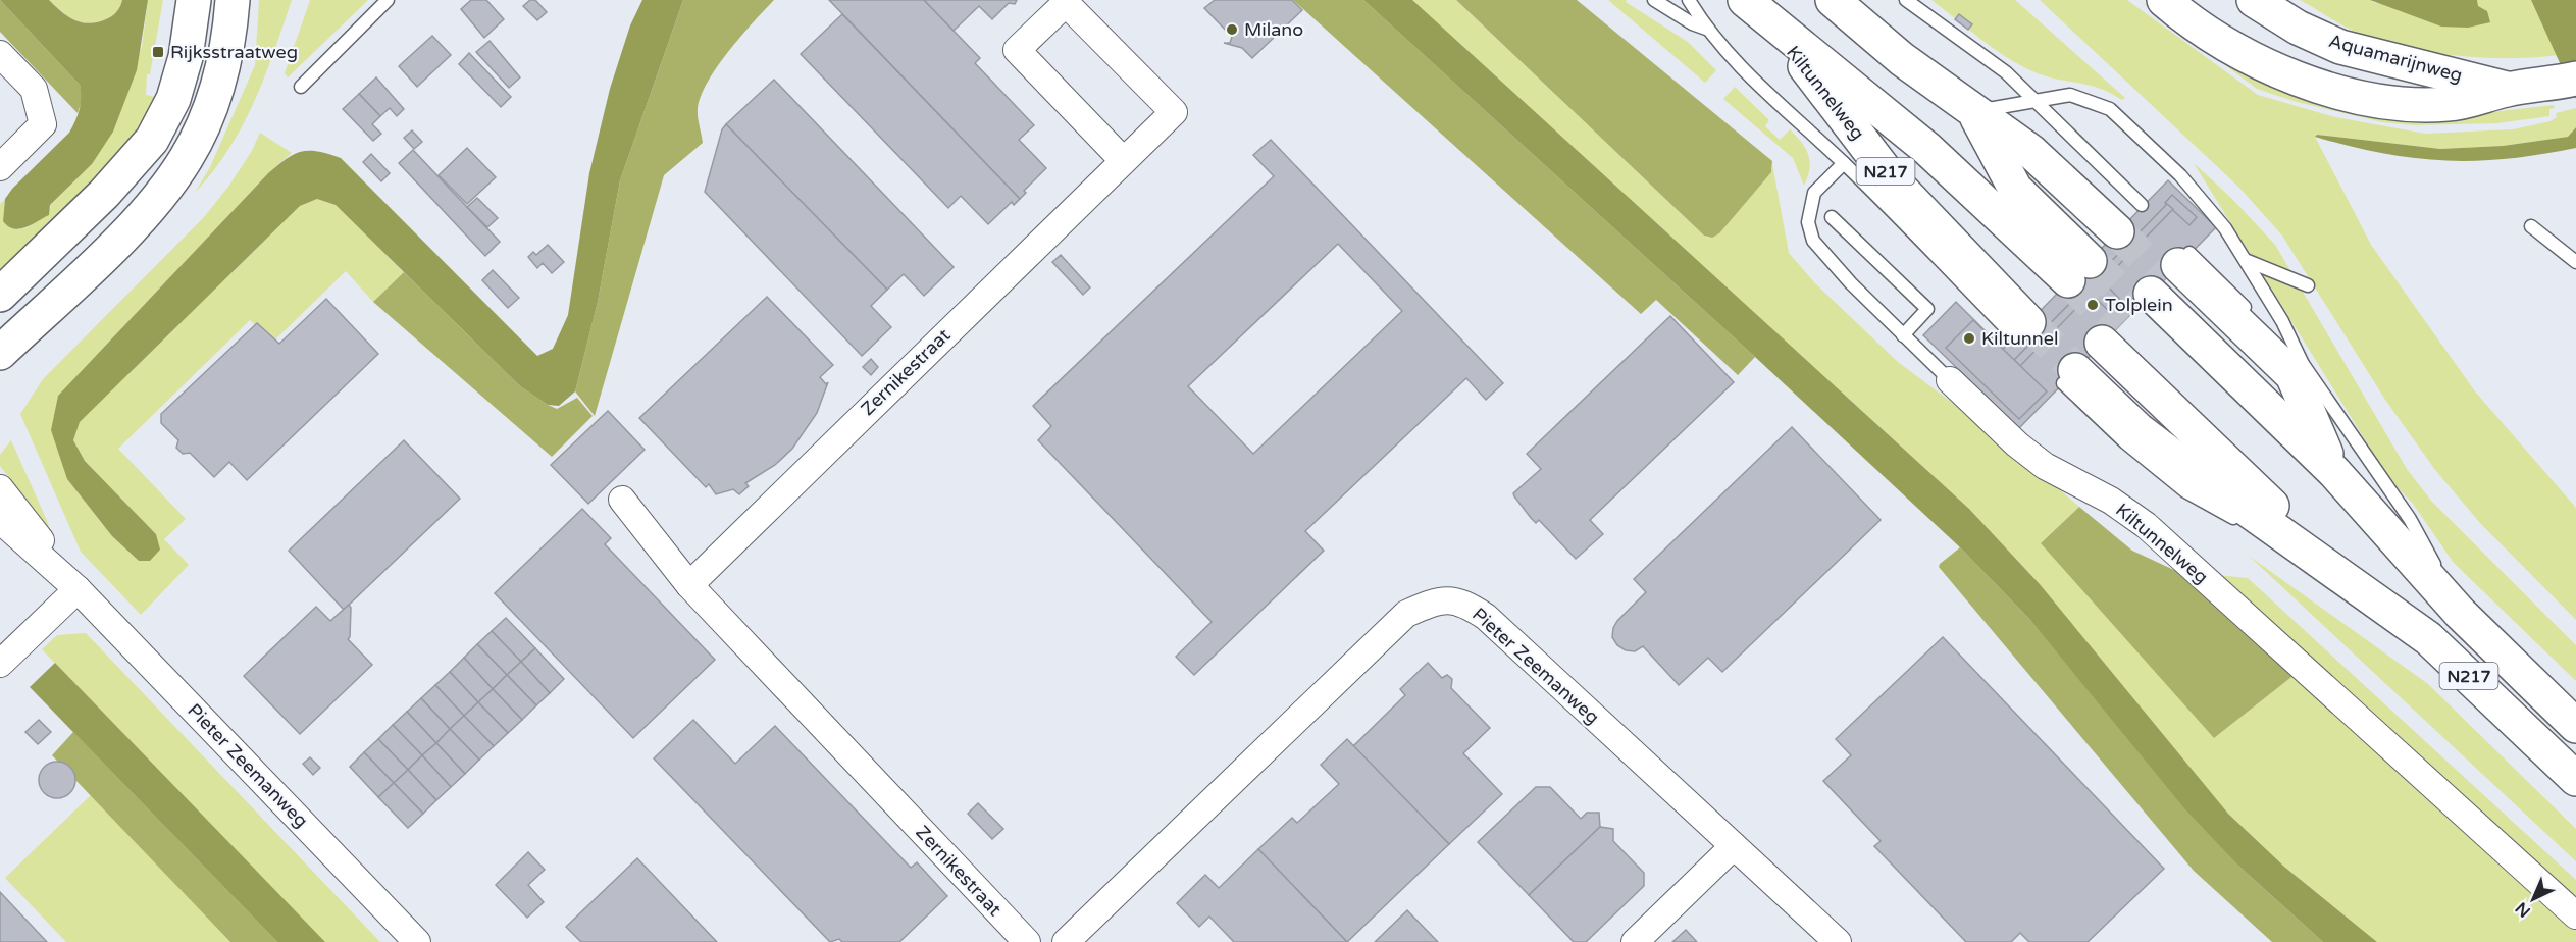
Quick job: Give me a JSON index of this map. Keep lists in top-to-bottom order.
{
  "streets": {
    "main road": ["Aquamarijnweg", "Kiltunnelweg", "N217"],
    "street": ["Zernikestraat", "Pieter Zeemanweg"]
  },
  "places": {
    "other": ["Milano", "Tolplein", "Kiltunnel"],
    "transit": ["Rijksstraatweg"]
  },
  "north": "bottom left"
}
